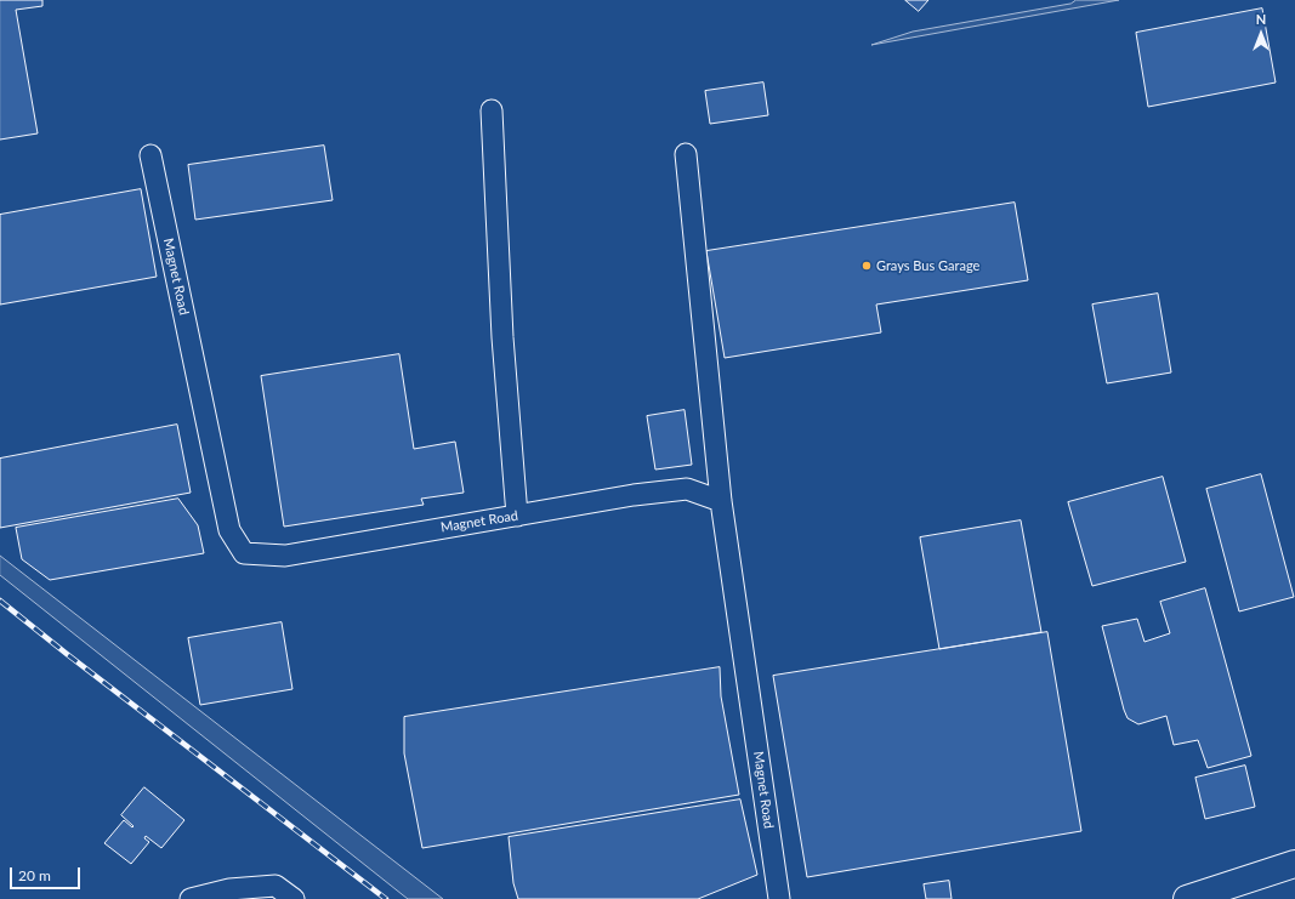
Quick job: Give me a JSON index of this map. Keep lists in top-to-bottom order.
{
  "streets": {
    "street": ["Magnet Road"]
  },
  "places": ["Grays Bus Garage"],
  "scale_bar": "20 m",
  "north": "top"
}
